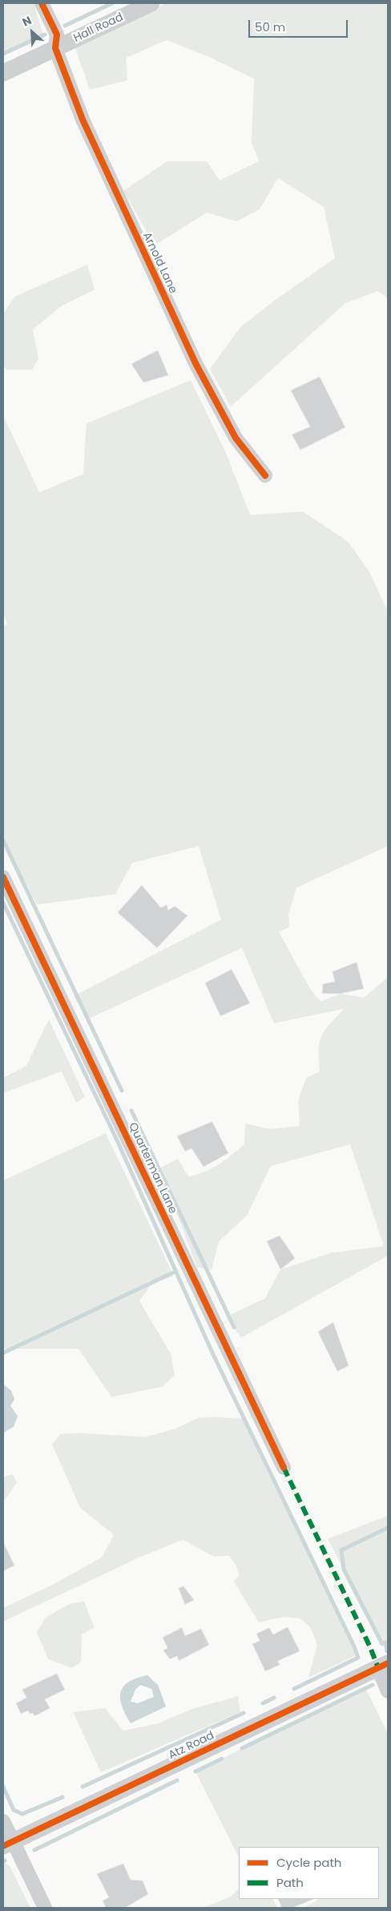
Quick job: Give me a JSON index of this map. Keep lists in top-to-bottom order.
{
  "streets": {
    "street": [
      "Hall Road",
      "Arnold Lane",
      "Quarterman Lane",
      "Atz Road"
    ]
  },
  "crossings": [
    ["Hall Road", "Arnold Lane"]
  ],
  "legend": ["Cycle path", "Path"],
  "scale_bar": "50 m",
  "north": "top left"
}
